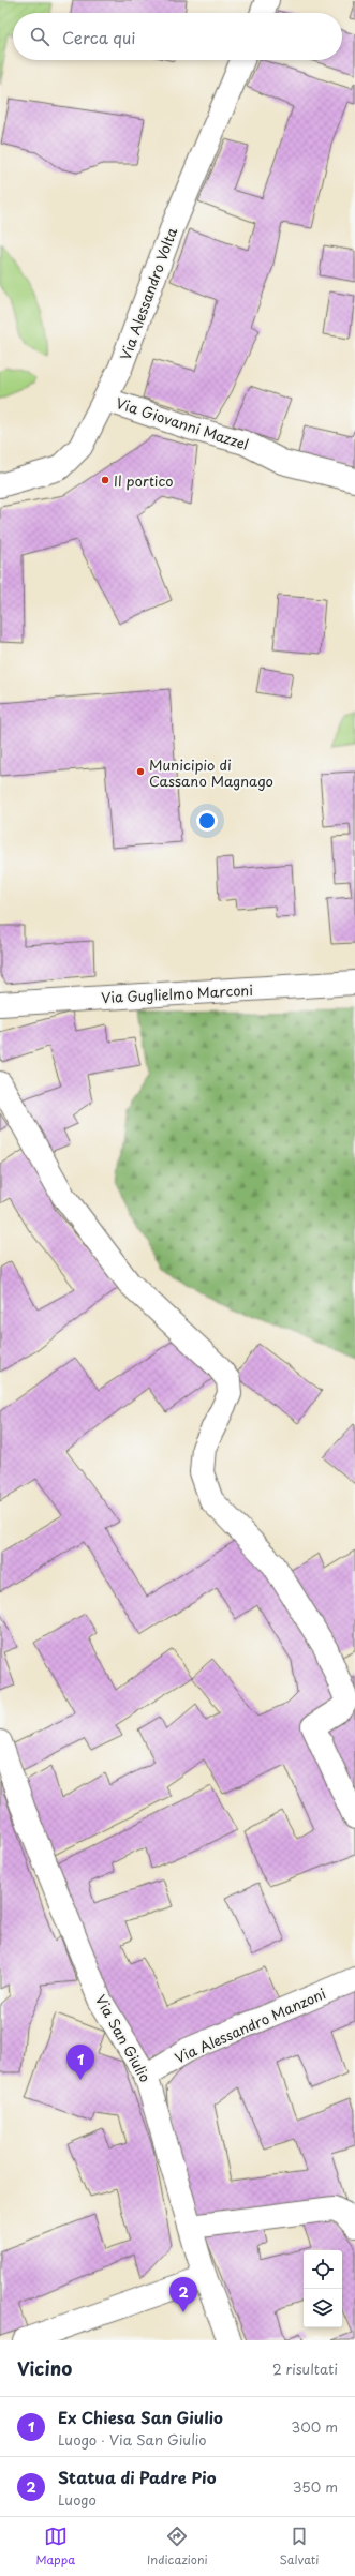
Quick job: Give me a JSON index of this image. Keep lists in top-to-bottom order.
{
  "streets": {
    "street": [
      "Via Alessandro Volta",
      "Via Giovanni Mazzel",
      "Via Guglielmo Marconi",
      "Via Alessandro Manzoni",
      "Via San Giulio"
    ]
  },
  "crossings": [
    ["Via Alessandro Volta", "Via Giovanni Mazzel"],
    ["Via Alessandro Manzoni", "Via San Giulio"]
  ],
  "places": ["Il portico", "Municipio di Cassano Magnago"],
  "page": {
    "search": "Cerca qui",
    "pins": ["1", "2"],
    "heading": ["Vicino", "2 risultati"],
    "list": [
      {
        "mark": "1",
        "name": "Ex Chiesa San Giulio",
        "note": "Luogo · Via San Giulio",
        "value": "300 m"
      },
      {
        "mark": "2",
        "name": "Statua di Padre Pio",
        "note": "Luogo",
        "value": "350 m"
      }
    ],
    "nav": ["Mappa", "Indicazioni", "Salvati"]
  }
}
